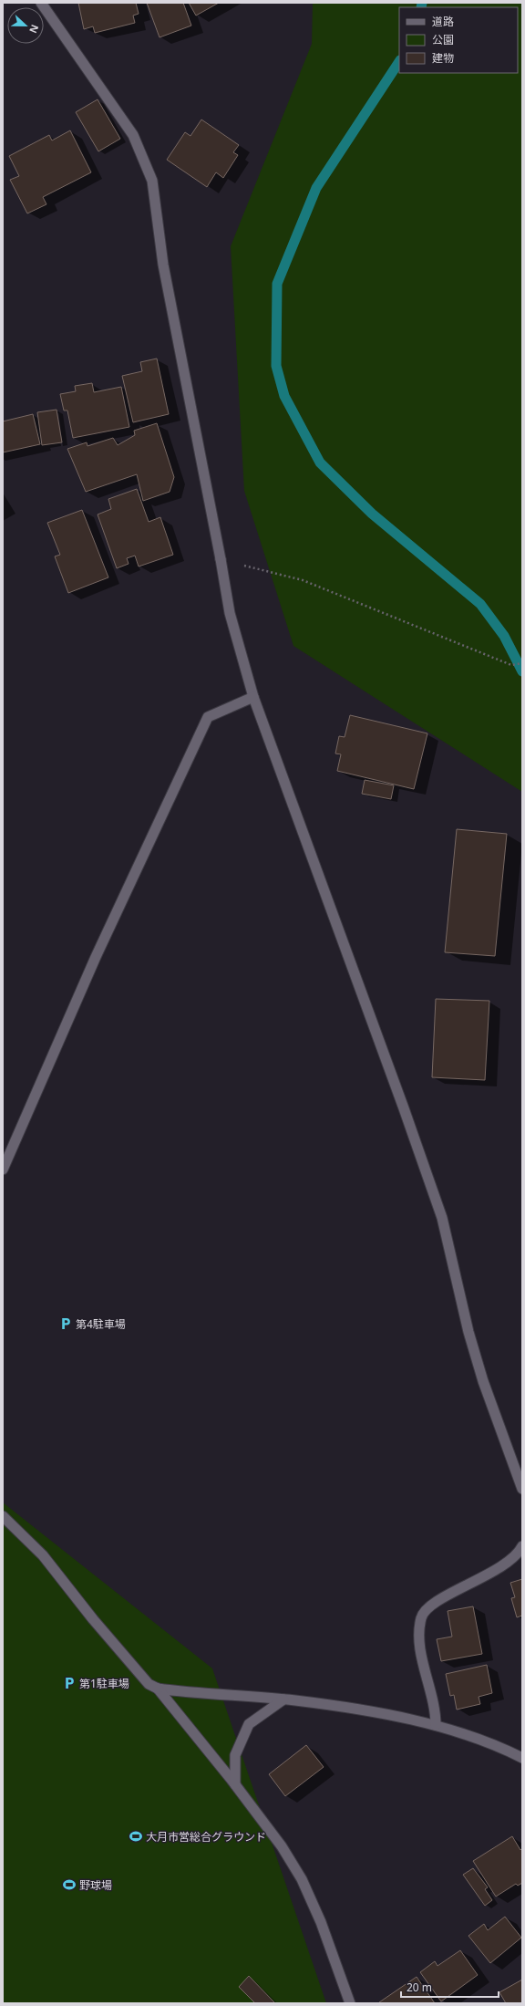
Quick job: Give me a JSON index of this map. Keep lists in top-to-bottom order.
{
  "places": {
    "parking": ["第4駐車場", "第1駐車場"],
    "sports": ["大月市営総合グラウンド", "野球場"]
  },
  "legend": ["道路", "公園", "建物"],
  "scale_bar": "20 m",
  "north": "right"
}
